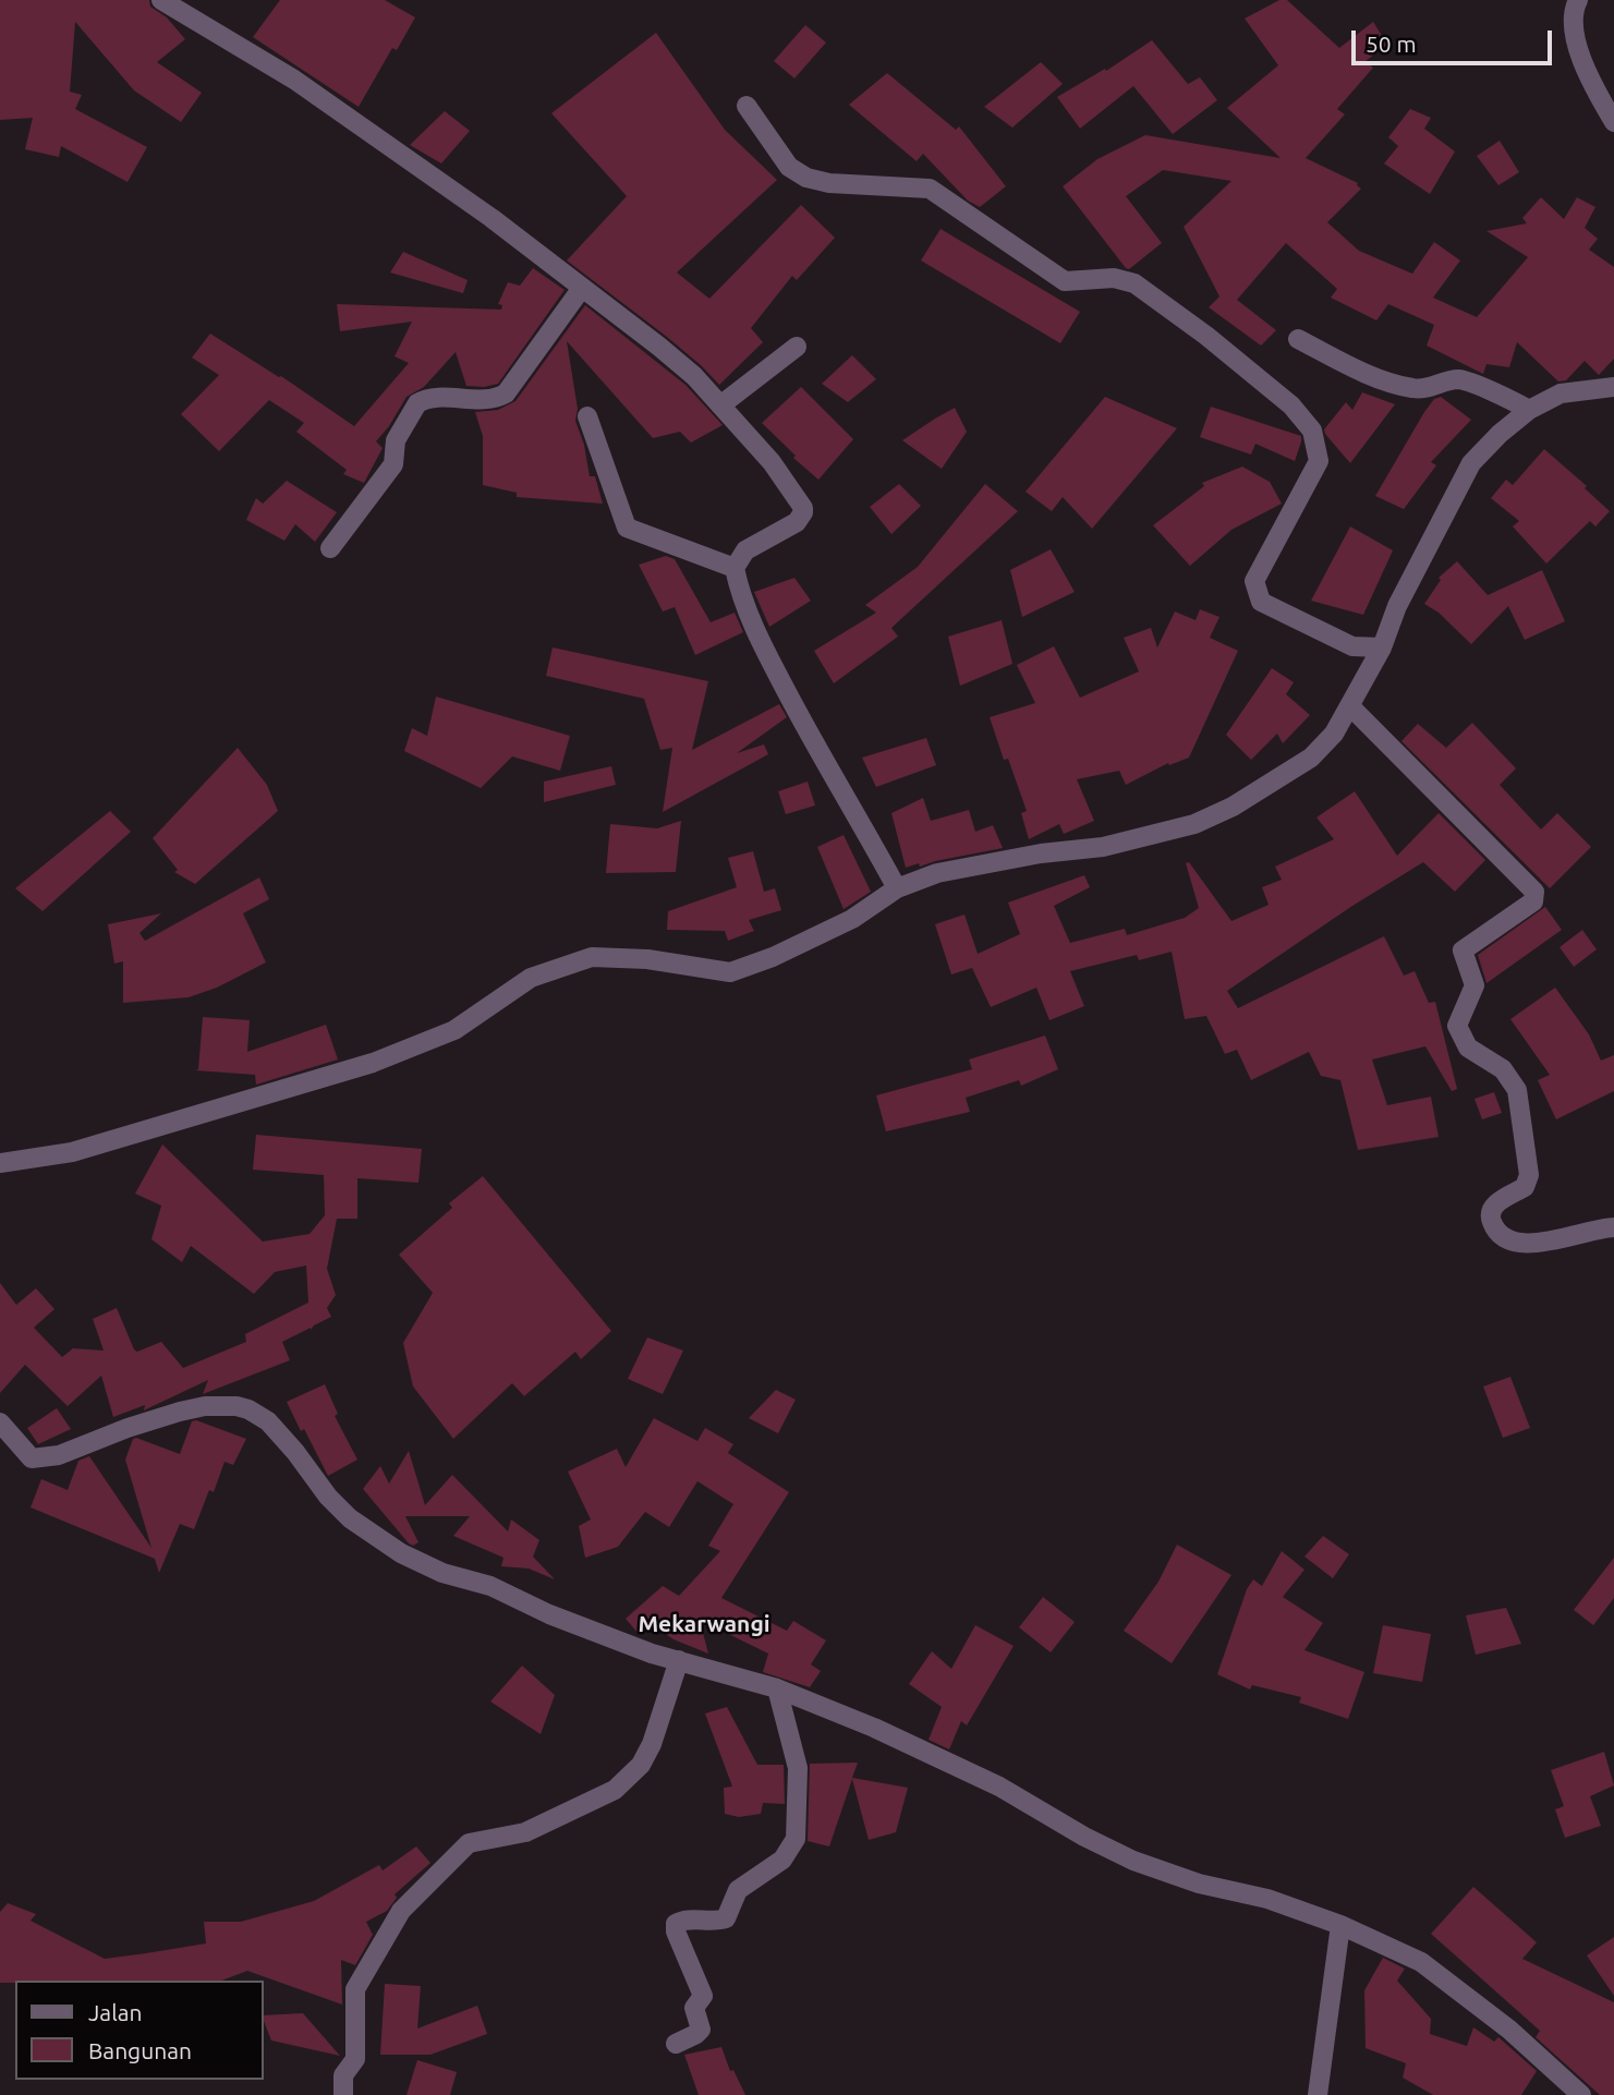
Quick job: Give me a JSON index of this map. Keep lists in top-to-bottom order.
{
  "districts": ["Mekarwangi"],
  "legend": ["Jalan", "Bangunan"],
  "scale_bar": "50 m"
}
